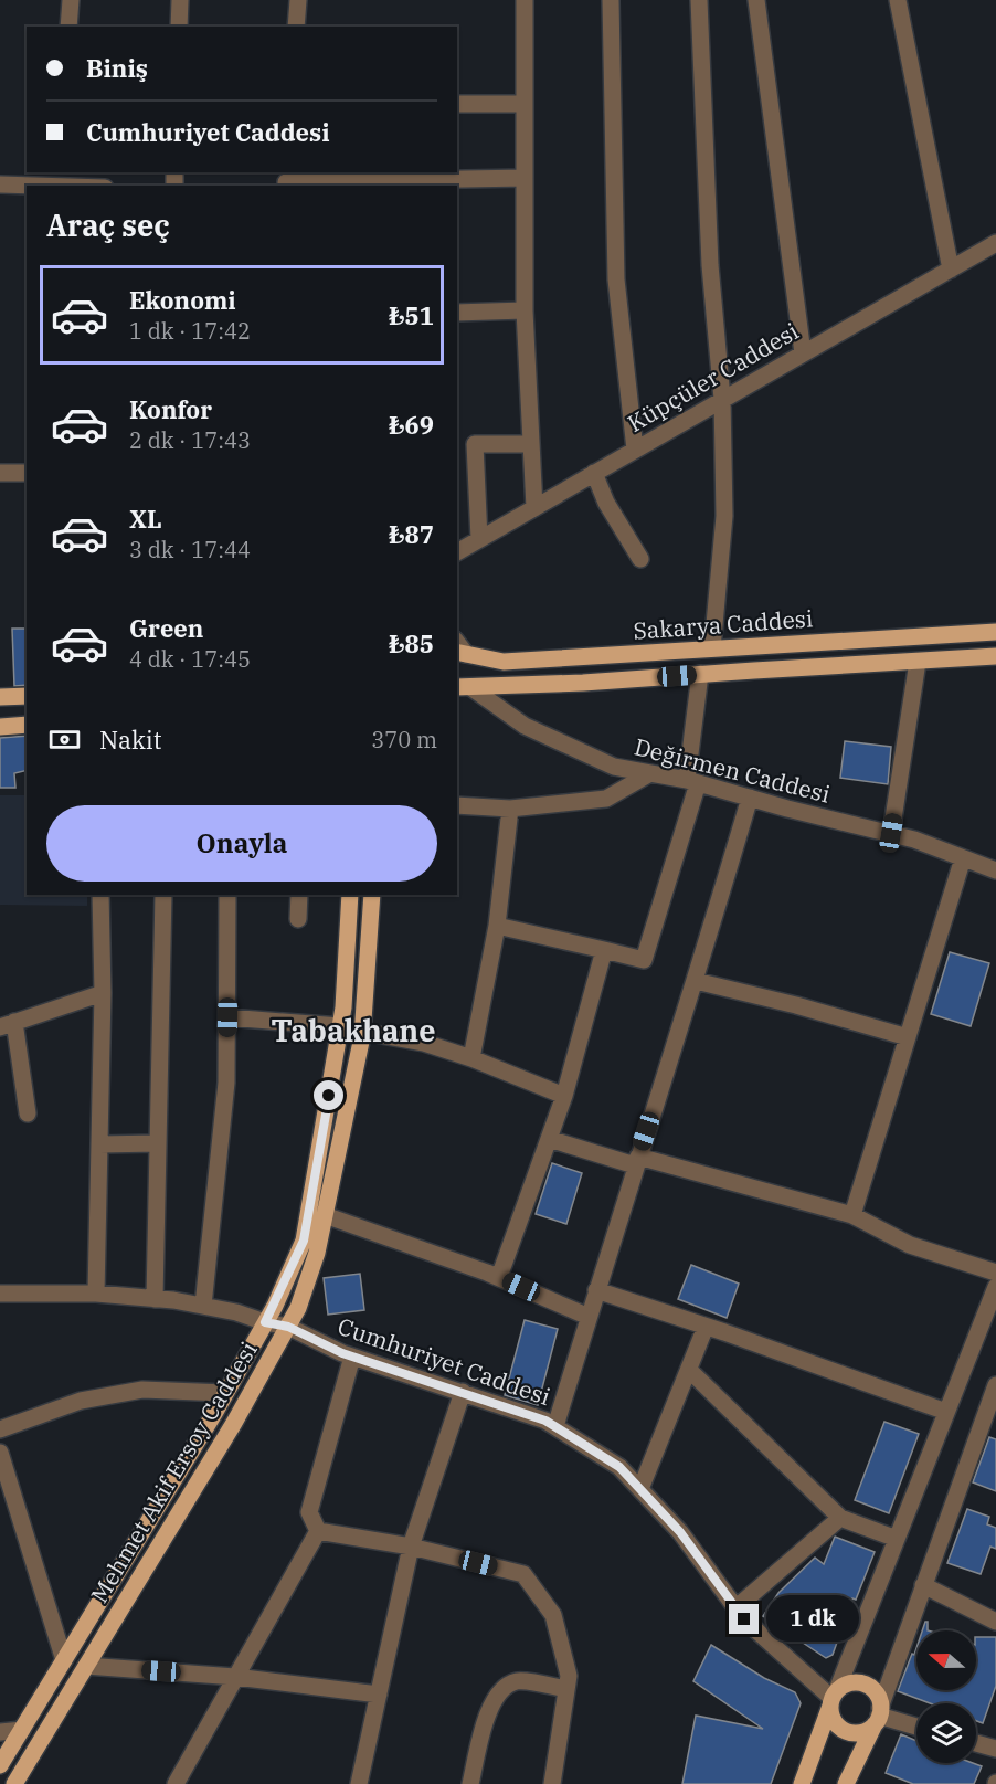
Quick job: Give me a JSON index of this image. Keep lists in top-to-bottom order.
{
  "streets": {
    "main road": ["Sakarya Caddesi", "Mehmet Akif Ersoy Caddesi"],
    "street": ["Küpçüler Caddesi", "Değirmen Caddesi", "Cumhuriyet Caddesi"]
  },
  "crossings": [
    ["Sakarya Caddesi", "Değirmen Caddesi"],
    ["Cumhuriyet Caddesi", "Mehmet Akif Ersoy Caddesi"]
  ],
  "districts": ["Tabakhane"],
  "north": "left",
  "page": {
    "banner": ["Biniş", "Cumhuriyet Caddesi"],
    "heading": "Araç seç",
    "list": [
      {
        "name": "Ekonomi",
        "note": "1 dk · 17:42",
        "value": "₺51"
      },
      {
        "name": "Konfor",
        "note": "2 dk · 17:43",
        "value": "₺69"
      },
      {
        "name": "XL",
        "note": "3 dk · 17:44",
        "value": "₺87"
      },
      {
        "name": "Green",
        "note": "4 dk · 17:45",
        "value": "₺85"
      }
    ],
    "pay": ["Nakit", "370 m"],
    "buttons": "Onayla",
    "bubble": "1 dk"
  }
}
